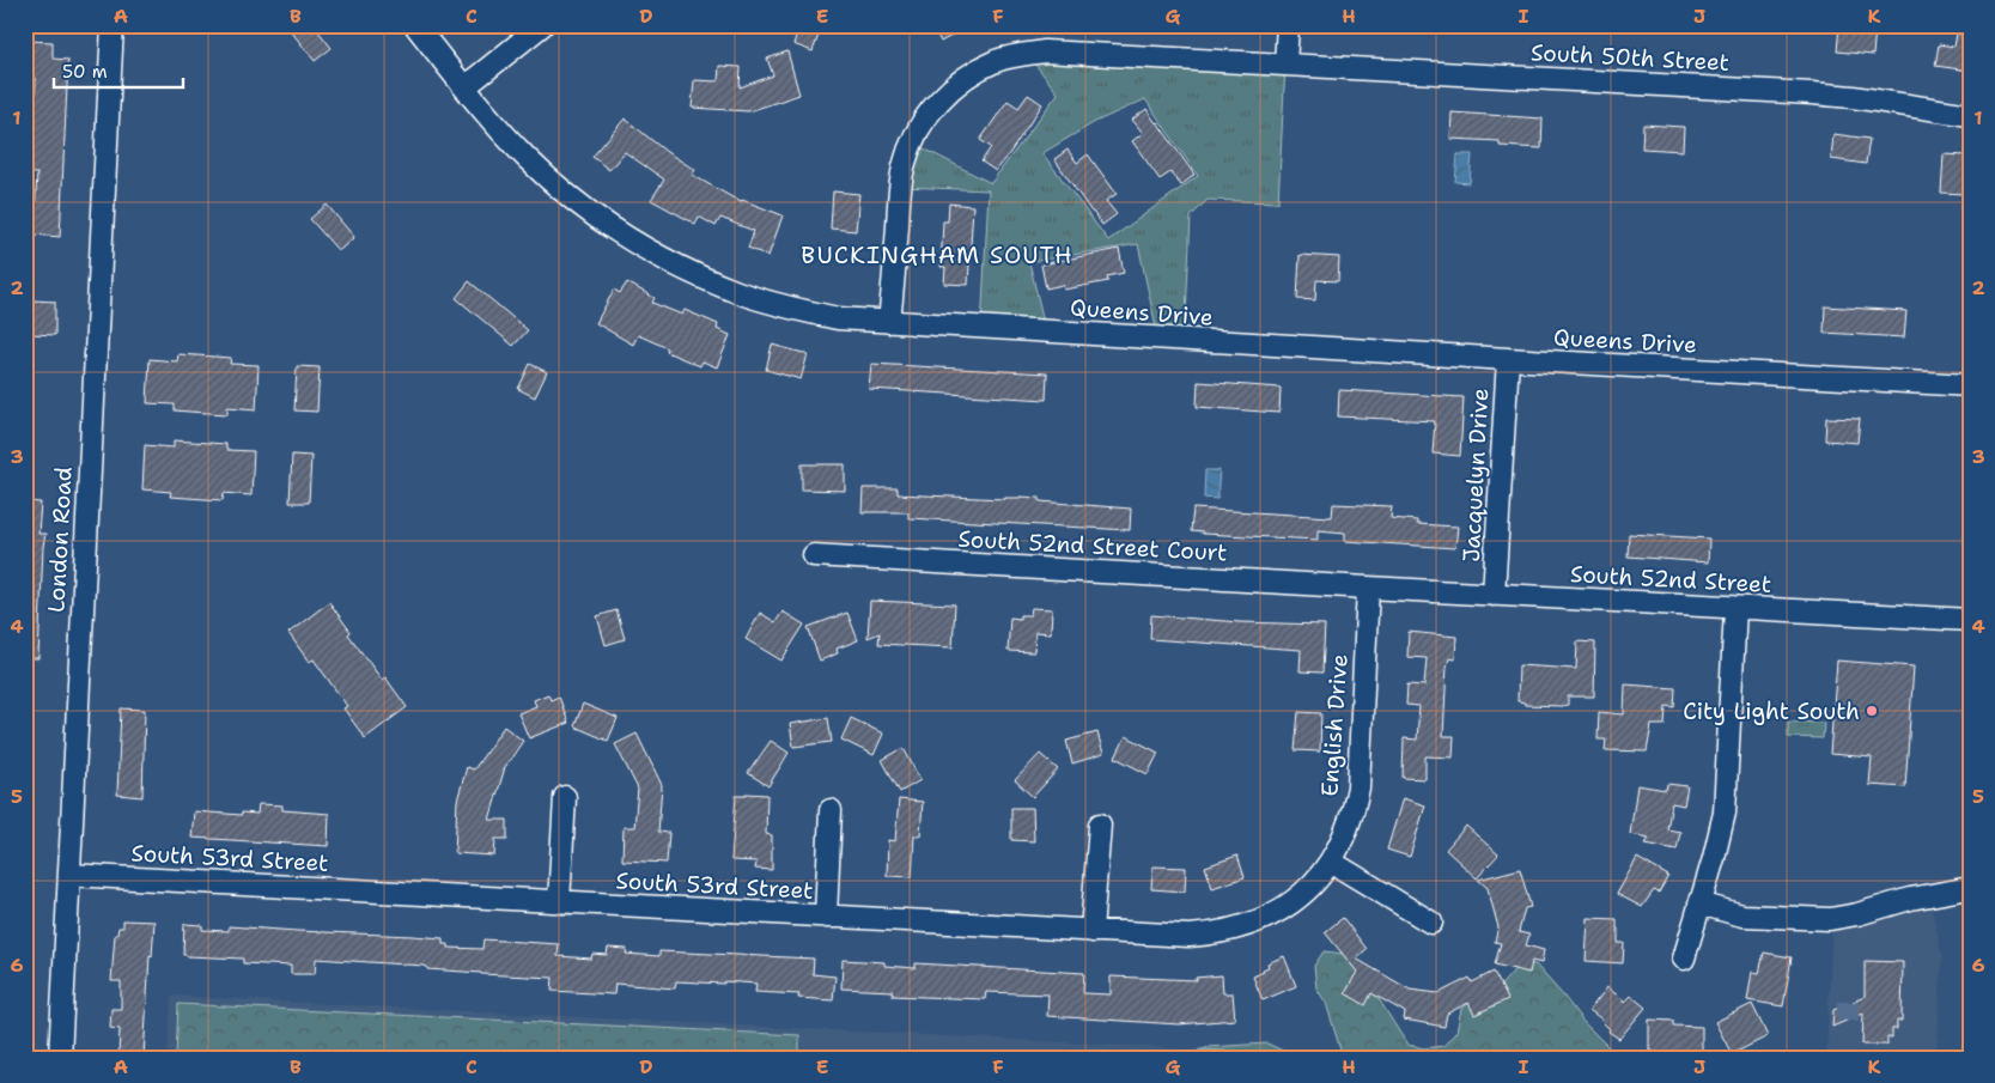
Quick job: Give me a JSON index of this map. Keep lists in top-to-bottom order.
{
  "streets": {
    "street": [
      "South 50th Street",
      "Queens Drive",
      "Jacquelyn Drive",
      "London Road",
      "South 52nd Street Court",
      "South 52nd Street",
      "English Drive",
      "South 53rd Street"
    ]
  },
  "crossings": [
    ["South 50th Street", "Queens Drive"],
    ["Queens Drive", "Jacquelyn Drive"],
    ["Jacquelyn Drive", "South 52nd Street"],
    ["London Road", "South 53rd Street"],
    ["South 52nd Street Court", "South 52nd Street"],
    ["South 52nd Street Court", "English Drive"],
    ["South 52nd Street", "English Drive"],
    ["English Drive", "South 53rd Street"]
  ],
  "districts": ["BUCKINGHAM SOUTH"],
  "places": ["City Light South"],
  "scale_bar": "50 m",
  "grid": {
    "columns": [
      "A",
      "B",
      "C",
      "D",
      "E",
      "F",
      "G",
      "H",
      "I",
      "J",
      "K"
    ],
    "rows": [
      "1",
      "2",
      "3",
      "4",
      "5",
      "6"
    ]
  }
}
